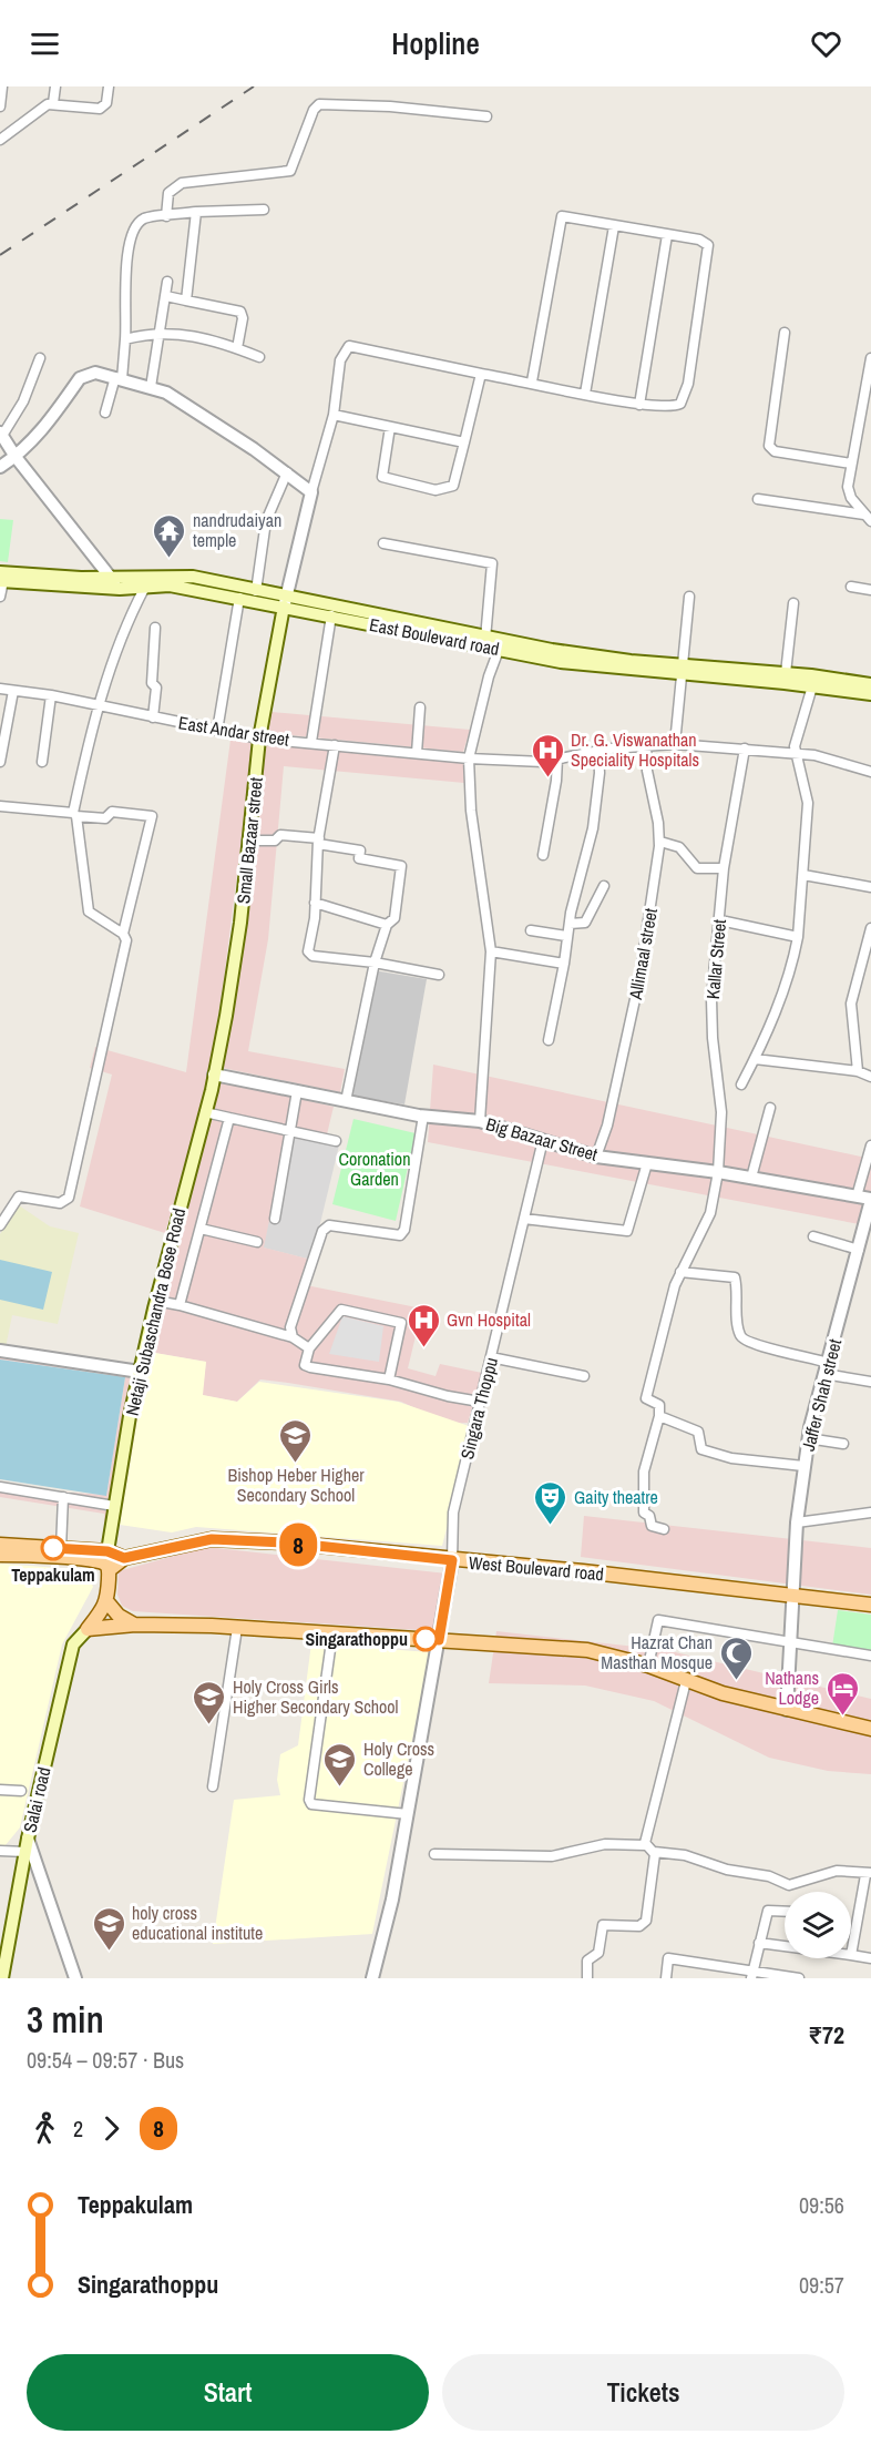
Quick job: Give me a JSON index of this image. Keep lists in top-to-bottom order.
{
  "streets": {
    "main road": [
      "East Boulevard road",
      "Small Bazaar street",
      "Netaji Subaschandra Bose Road",
      "West Boulevard road",
      "Salai road"
    ],
    "street": [
      "East Andar street",
      "Allimaal street",
      "Kallar Street",
      "Big Bazaar Street",
      "Jaffer Shah street",
      "Singara Thoppu"
    ]
  },
  "crossings": [
    ["East Boulevard road", "Small Bazaar street"],
    ["East Andar street", "Small Bazaar street"],
    ["East Andar street", "Allimaal street"],
    ["East Andar street", "Kallar Street"],
    ["Small Bazaar street", "Big Bazaar Street"],
    ["Small Bazaar street", "Netaji Subaschandra Bose Road"],
    ["Allimaal street", "Big Bazaar Street"],
    ["Kallar Street", "Big Bazaar Street"],
    ["Big Bazaar Street", "Netaji Subaschandra Bose Road"],
    ["Big Bazaar Street", "Jaffer Shah street"],
    ["Big Bazaar Street", "Singara Thoppu"],
    ["Jaffer Shah street", "West Boulevard road"],
    ["Singara Thoppu", "West Boulevard road"]
  ],
  "parks": ["Coronation Garden"],
  "places": {
    "temple": ["nandrudaiyan temple"],
    "hospital": ["Dr. G. Viswanathan Speciality Hospitals", "Gvn Hospital"],
    "school or university": [
      "Bishop Heber Higher Secondary School",
      "Holy Cross Girls Higher Secondary School",
      "Holy Cross College",
      "holy cross educational institute"
    ],
    "theatre": ["Gaity theatre"],
    "other": ["Teppakulam", "Singarathoppu"],
    "mosque": ["Hazrat Chan Masthan Mosque"],
    "hotel": ["Nathans Lodge"]
  },
  "lines": ["bus line 8"],
  "page": {
    "header": "Hopline",
    "on_map": "8",
    "heading": ["3 min", "09:54 – 09:57 · Bus", "₹72"],
    "legs": ["2", "8"],
    "list": [
      {
        "name": "Teppakulam",
        "value": "09:56"
      },
      {
        "name": "Singarathoppu",
        "value": "09:57"
      }
    ],
    "buttons": ["Start", "Tickets"]
  }
}
